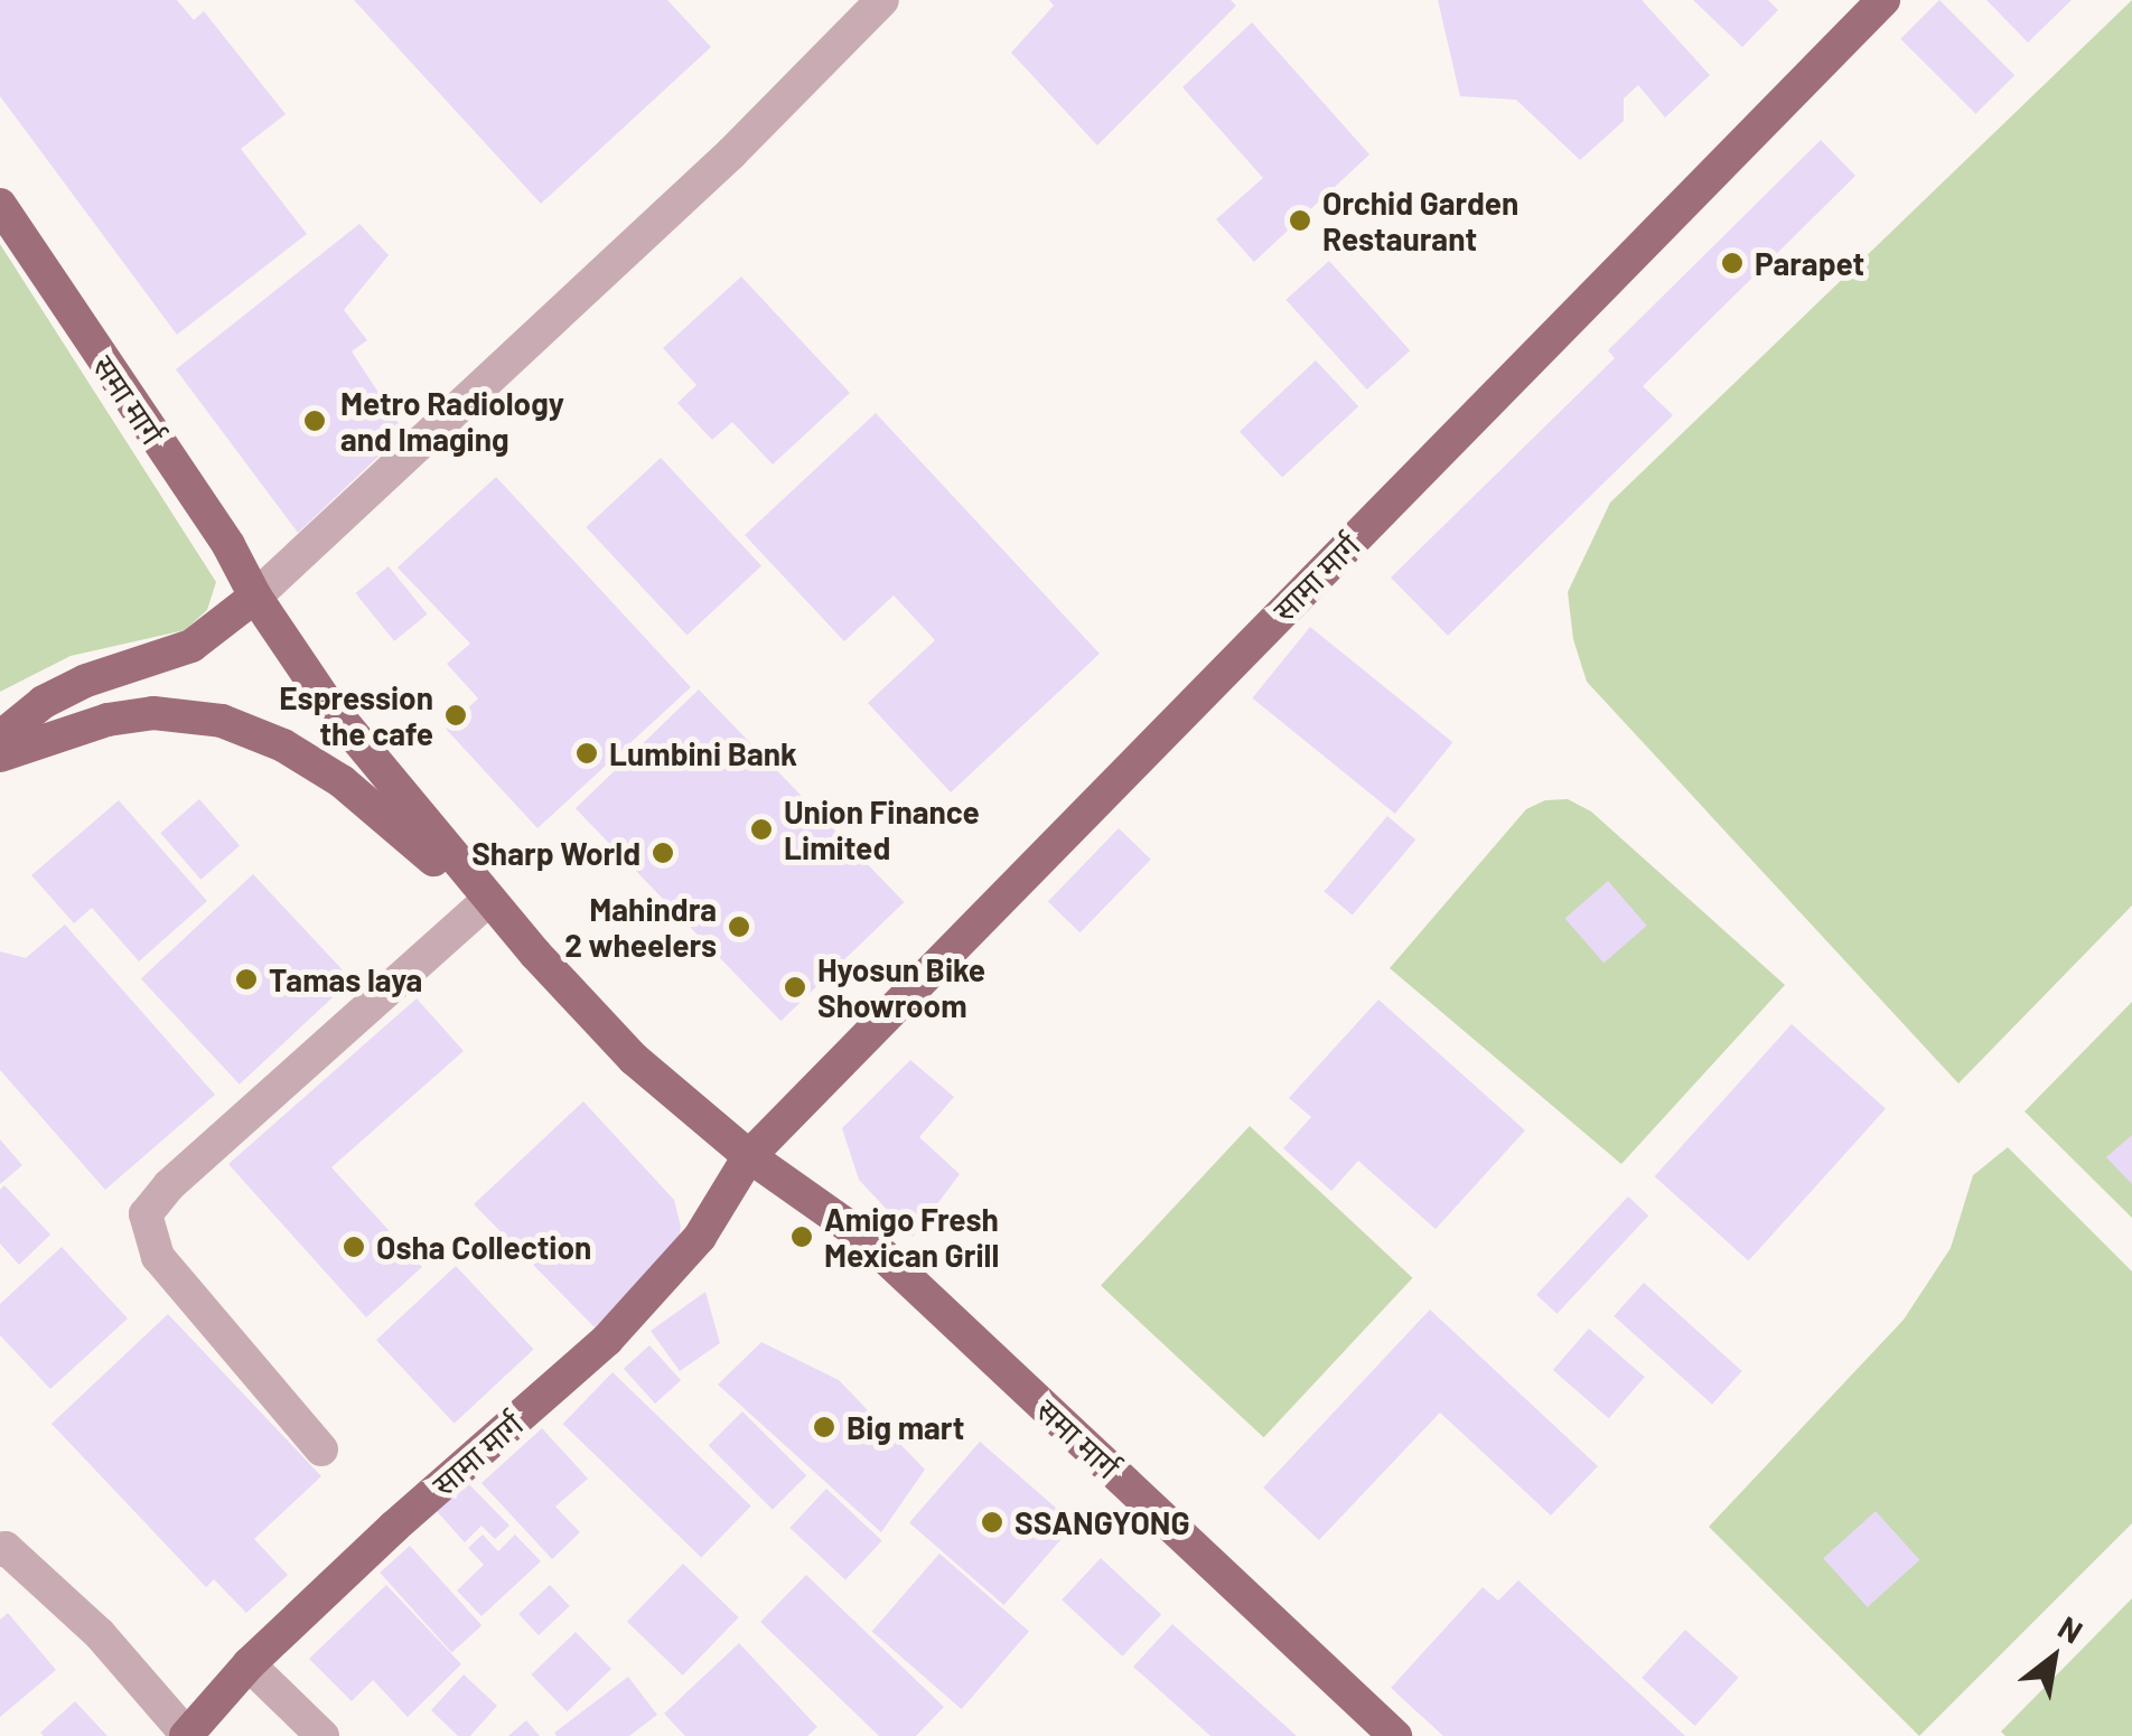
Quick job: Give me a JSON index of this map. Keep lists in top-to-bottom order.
{
  "streets": {
    "main road": ["समा मार्ग", "सामा मार्ग"]
  },
  "crossings": [
    ["समा मार्ग", "सामा मार्ग"]
  ],
  "places": [
    "Orchid Garden Restaurant",
    "Parapet",
    "Metro Radiology and Imaging",
    "Espression the cafe",
    "Lumbini Bank",
    "Union Finance Limited",
    "Sharp World",
    "Mahindra 2 wheelers",
    "Tamas laya",
    "Hyosun Bike Showroom",
    "Amigo Fresh Mexican Grill",
    "Osha Collection",
    "Big mart",
    "SSANGYONG"
  ],
  "north": "top right"
}
